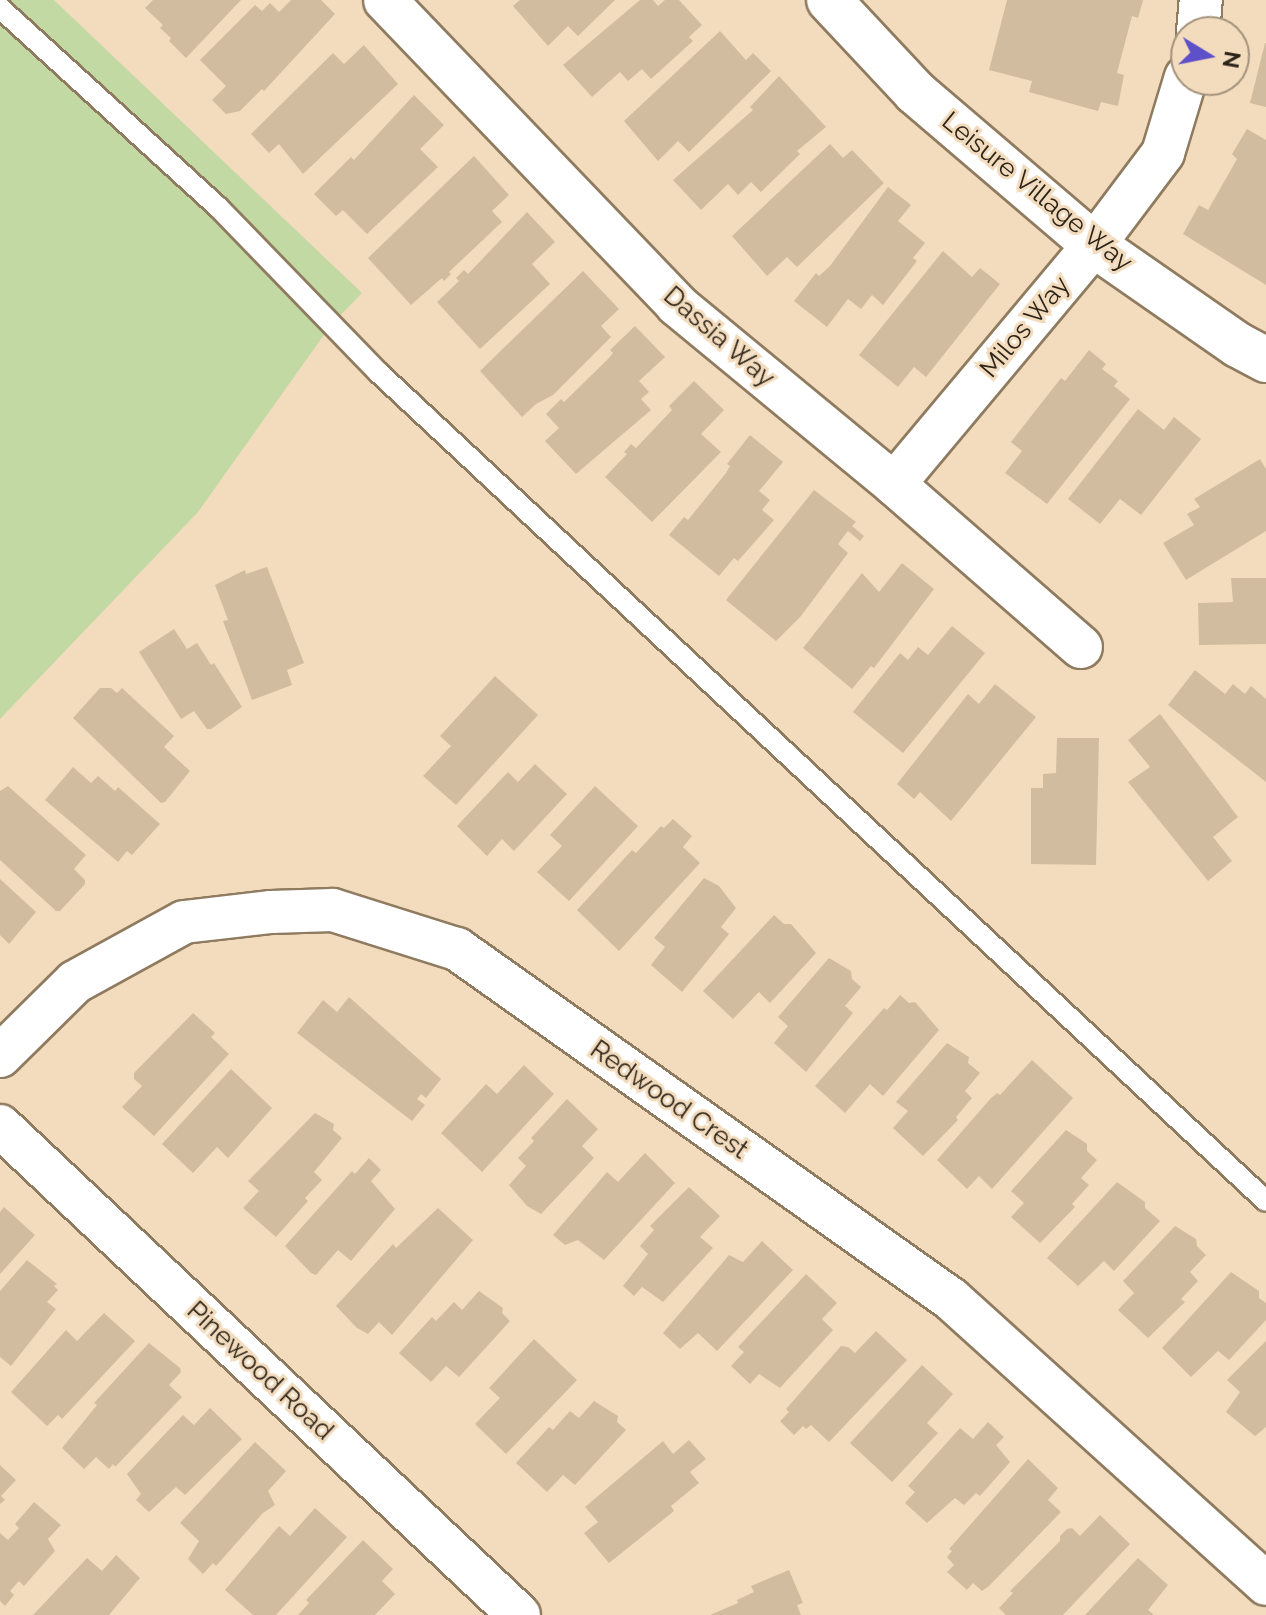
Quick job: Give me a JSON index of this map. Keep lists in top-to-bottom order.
{
  "streets": {
    "street": [
      "Leisure Village Way",
      "Milos Way",
      "Dassia Way",
      "Redwood Crest",
      "Pinewood Road"
    ]
  },
  "crossings": [
    ["Leisure Village Way", "Milos Way"],
    ["Milos Way", "Dassia Way"]
  ],
  "north": "right"
}
